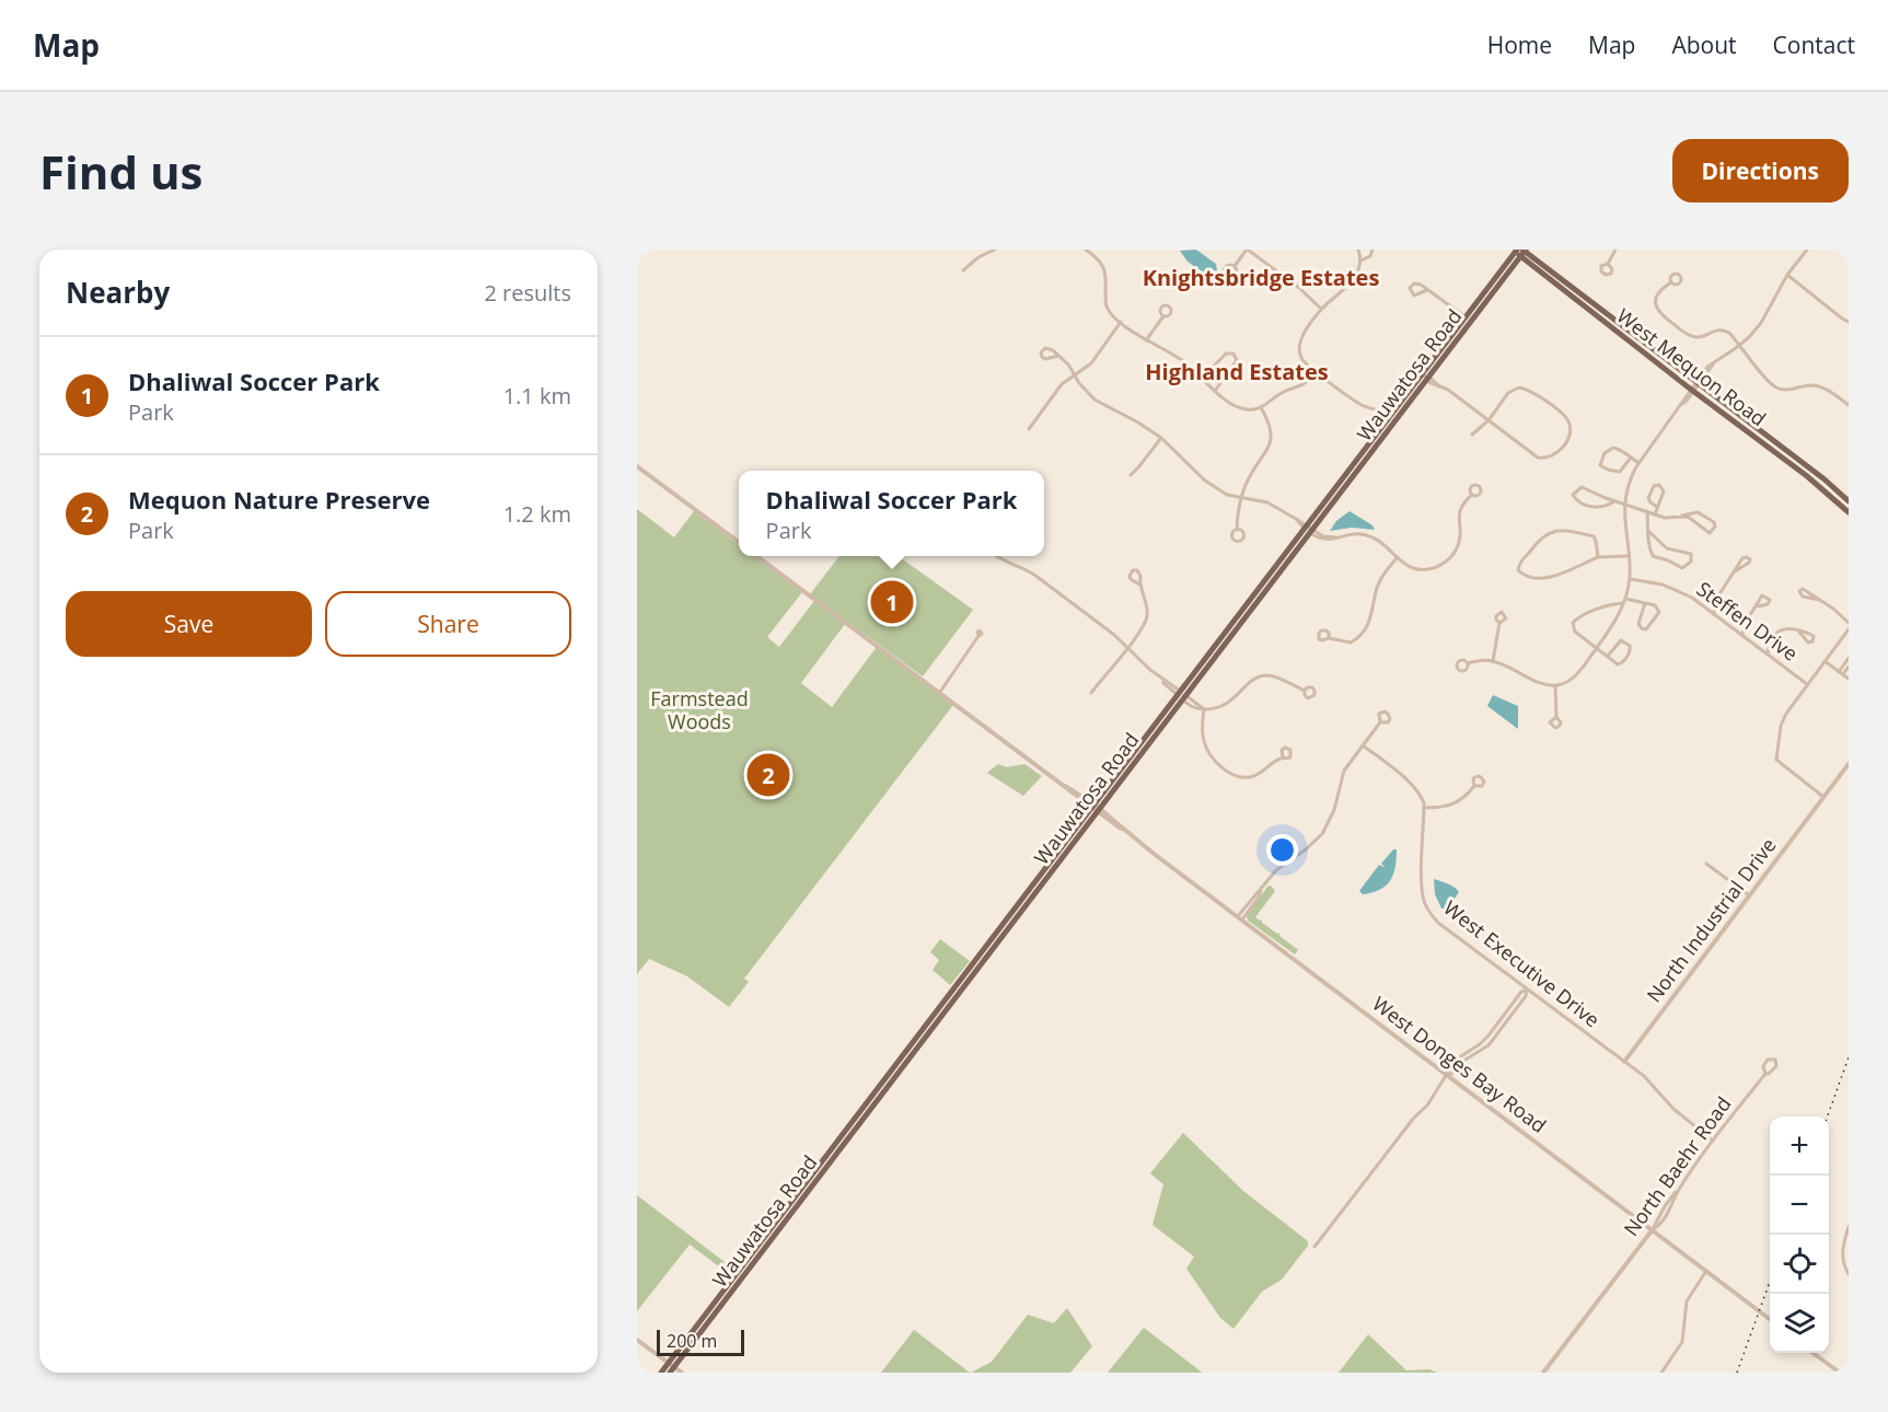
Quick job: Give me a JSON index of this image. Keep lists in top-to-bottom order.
{
  "streets": {
    "main road": ["West Mequon Road", "Wauwatosa Road"],
    "street": [
      "Steffen Drive",
      "North Industrial Drive",
      "West Executive Drive",
      "West Donges Bay Road",
      "North Baehr Road"
    ]
  },
  "crossings": [
    ["West Mequon Road", "Wauwatosa Road"],
    ["Wauwatosa Road", "West Donges Bay Road"],
    ["North Industrial Drive", "West Executive Drive"],
    ["West Executive Drive", "North Baehr Road"],
    ["West Donges Bay Road", "North Baehr Road"]
  ],
  "districts": ["Knightsbridge Estates", "Highland Estates"],
  "parks": ["Farmstead Woods"],
  "scale_bar": "200 m",
  "page": {
    "header": "Map",
    "nav": [
      "Home",
      "Map",
      "About",
      "Contact"
    ],
    "buttons": [
      "Directions",
      ["Save", "Share"]
    ],
    "title": "Find us",
    "heading": ["Nearby", "2 results"],
    "list": [
      {
        "mark": "1",
        "name": "Dhaliwal Soccer Park",
        "note": "Park",
        "value": "1.1 km"
      },
      {
        "mark": "2",
        "name": "Mequon Nature Preserve",
        "note": "Park",
        "value": "1.2 km"
      }
    ],
    "popup": ["Dhaliwal Soccer Park", "Park"],
    "pins": ["1", "2"],
    "map_buttons": ["+", "−"],
    "scale": "200 m"
  }
}
